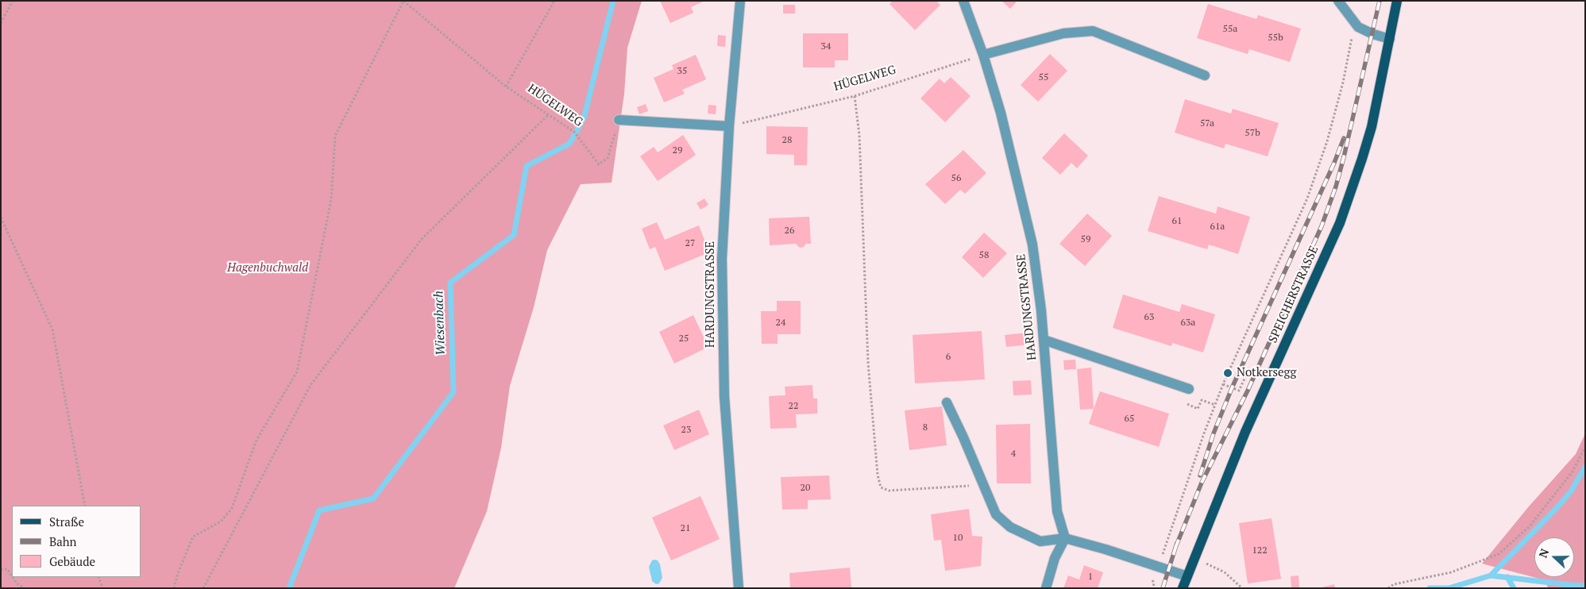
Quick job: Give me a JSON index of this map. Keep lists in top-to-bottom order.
{
  "streets": {
    "main road": ["SPEICHERSTRASSE"],
    "street": ["HARDUNGSTRASSE"],
    "path": ["HÜGELWEG"]
  },
  "water": ["Wiesenbach"],
  "parks": ["Hagenbuchwald"],
  "places": ["Notkersegg"],
  "house_numbers": [
    "55a",
    "55b",
    "34",
    "35",
    "55",
    "57a",
    "57b",
    "28",
    "29",
    "56",
    "61",
    "61a",
    "26",
    "59",
    "27",
    "58",
    "63",
    "24",
    "63a",
    "25",
    "6",
    "22",
    "65",
    "8",
    "23",
    "4",
    "20",
    "21",
    "10",
    "122",
    "1"
  ],
  "legend": ["Straße", "Bahn", "Gebäude"],
  "north": "left"
}
